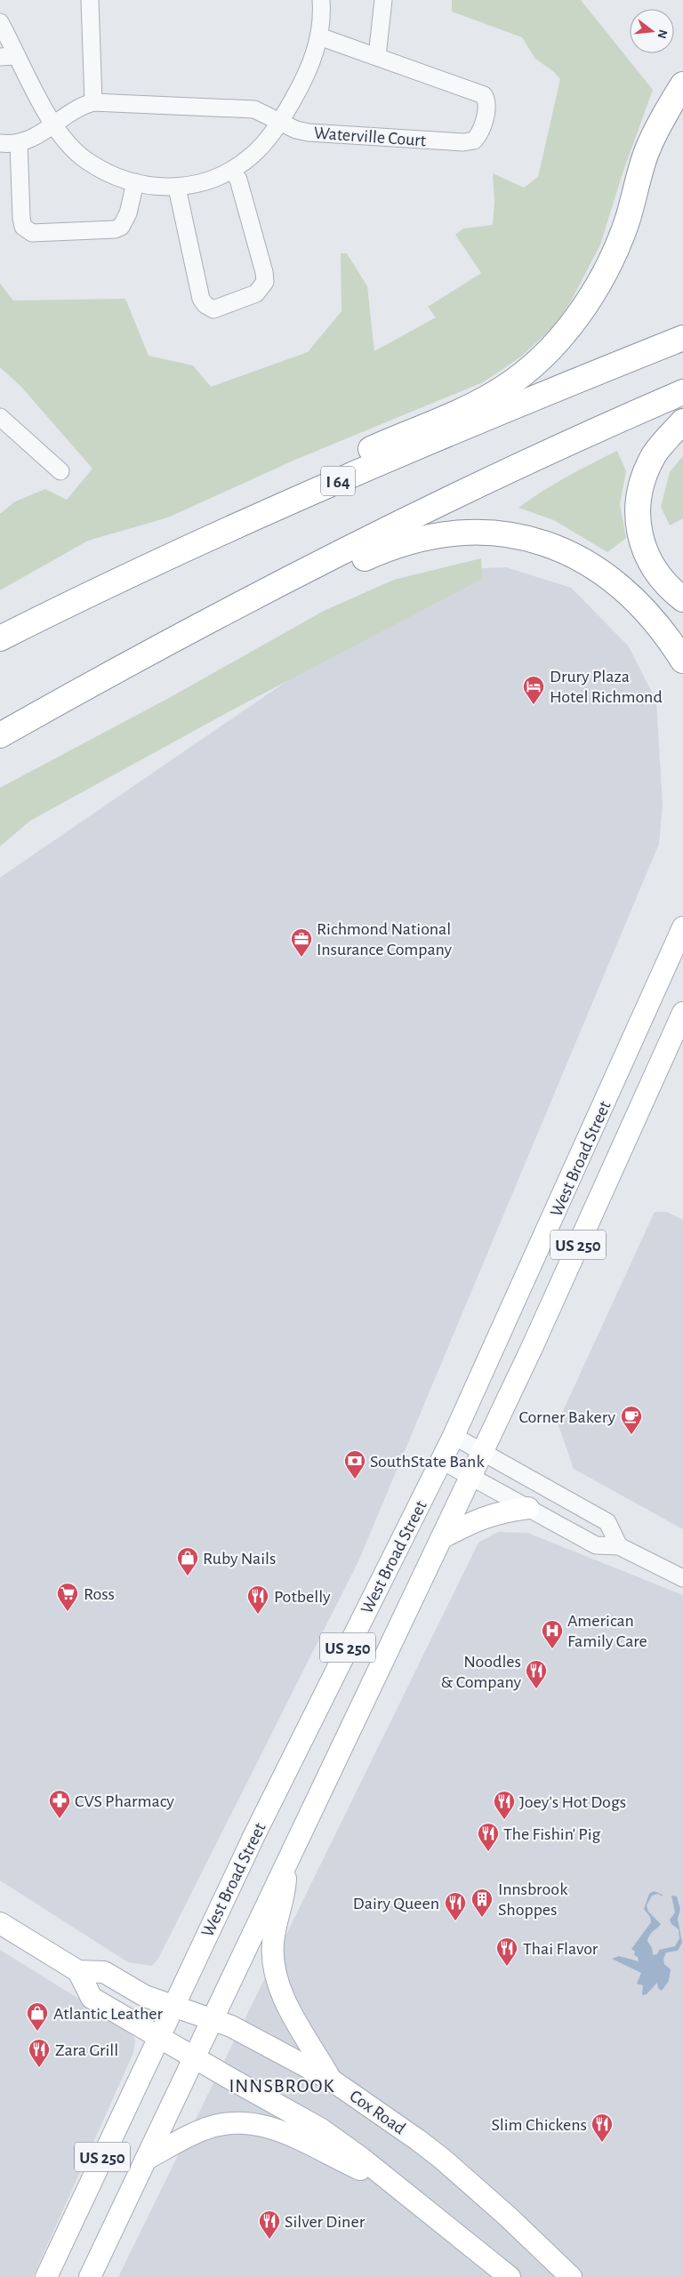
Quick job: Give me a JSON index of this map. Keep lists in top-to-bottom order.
{
  "streets": {
    "highway": ["I 64"],
    "main road": ["West Broad Street", "US 250", "Cox Road"],
    "street": ["Waterville Court"]
  },
  "crossings": [
    ["West Broad Street", "Cox Road"]
  ],
  "districts": ["INNSBROOK"],
  "places": {
    "hotel": ["Drury Plaza Hotel Richmond"],
    "office": ["Richmond National Insurance Company"],
    "cafe": ["Corner Bakery"],
    "bank": ["SouthState Bank"],
    "shop": ["Ruby Nails", "Atlantic Leather"],
    "supermarket": ["Ross"],
    "restaurant": [
      "Potbelly",
      "Noodles & Company",
      "Joey's Hot Dogs",
      "The Fishin' Pig",
      "Dairy Queen",
      "Thai Flavor",
      "Zara Grill",
      "Slim Chickens",
      "Silver Diner"
    ],
    "hospital": ["American Family Care"],
    "pharmacy": ["CVS Pharmacy"],
    "building": ["Innsbrook Shoppes"]
  },
  "north": "right"
}
